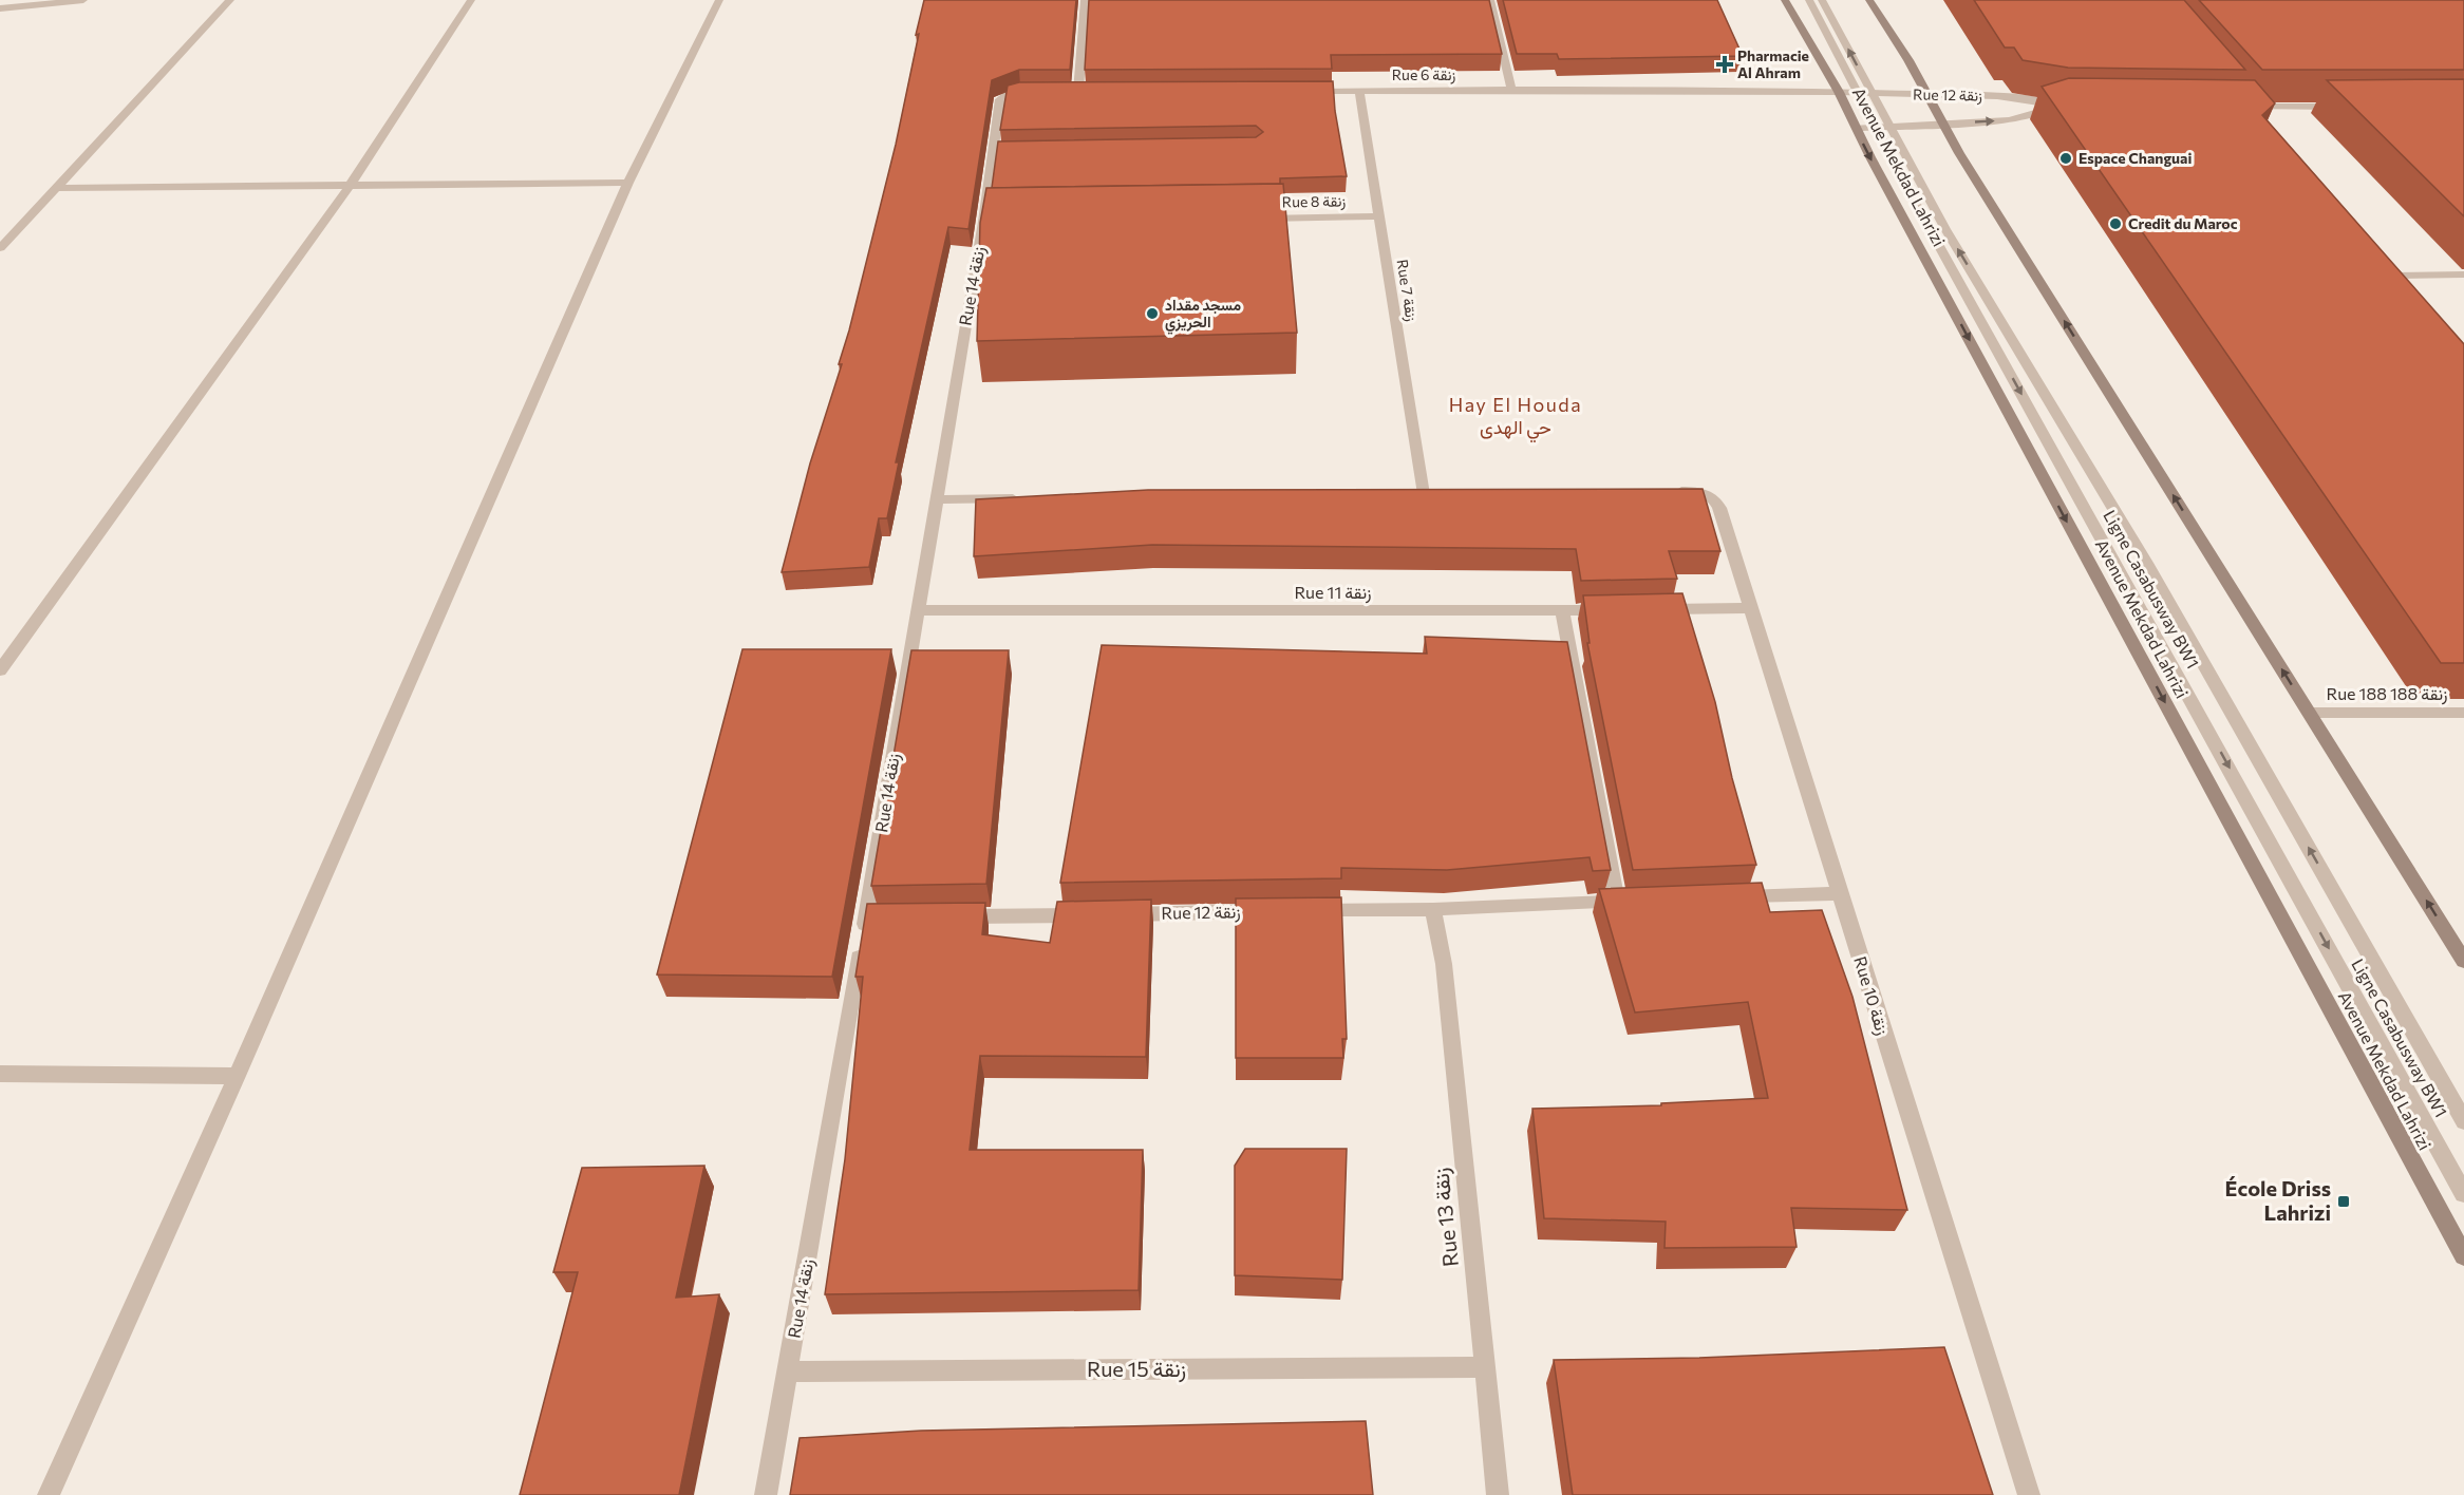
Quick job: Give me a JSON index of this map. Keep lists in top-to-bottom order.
{
  "streets": {
    "main road": ["Avenue Mekdad Lahrizi"],
    "street": [
      "Rue 6 زنقة",
      "Rue 12 زنقة",
      "Rue 8 زنقة",
      "Rue 14 زنقة",
      "Rue 7 زنقة",
      "Ligne Casabusway BW1",
      "Rue 11 زنقة",
      "Rue 188 زنقة 188",
      "Rue 10 زنقة",
      "Rue 13 زنقة",
      "Rue 15 زنقة"
    ]
  },
  "crossings": [
    ["Rue 6 زنقة", "Rue 12 زنقة"],
    ["Rue 6 زنقة", "Avenue Mekdad Lahrizi"],
    ["Rue 6 زنقة", "Rue 7 زنقة"],
    ["Rue 12 زنقة", "Avenue Mekdad Lahrizi"],
    ["Rue 12 زنقة", "Ligne Casabusway BW1"],
    ["Rue 8 زنقة", "Rue 7 زنقة"],
    ["Rue 14 زنقة", "Rue 11 زنقة"],
    ["Rue 14 زنقة", "Rue 15 زنقة"],
    ["Rue 13 زنقة", "Rue 15 زنقة"]
  ],
  "districts": ["Hay El Houda حي الهدى"],
  "places": {
    "health": ["Pharmacie Al Ahram"],
    "other": ["Espace Changuai", "Credit du Maroc", "مسجد مقداد الحريزي"],
    "transit": ["École Driss Lahrizi"]
  }
}
